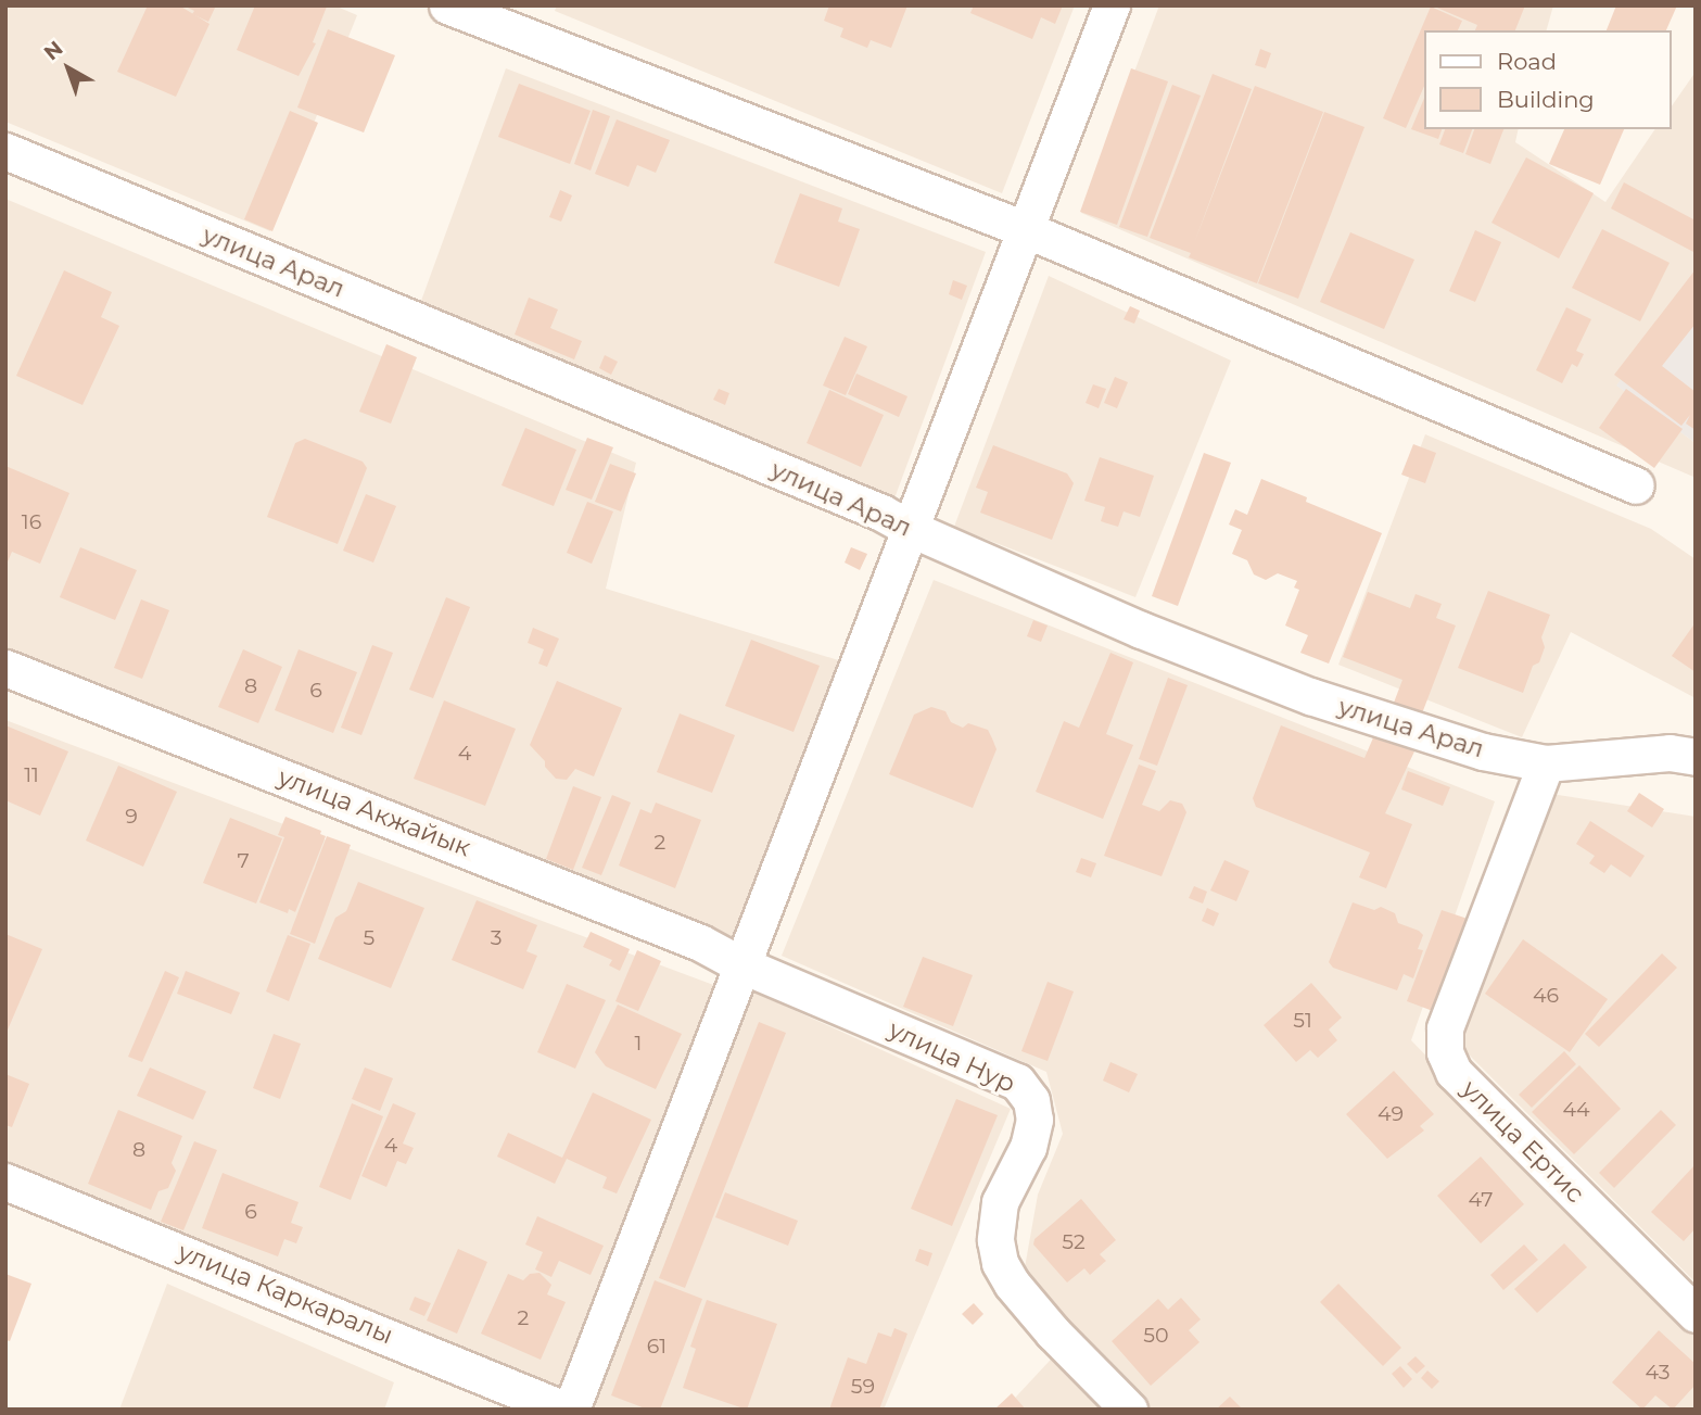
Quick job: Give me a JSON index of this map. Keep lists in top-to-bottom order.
{
  "streets": {
    "street": [
      "улица Арал",
      "улица Акжайык",
      "улица Нур",
      "улица Ертис",
      "улица Каркаралы"
    ]
  },
  "crossings": [
    ["улица Арал", "улица Ертис"],
    ["улица Акжайык", "улица Нур"]
  ],
  "house_numbers": [
    "16",
    "8",
    "6",
    "4",
    "11",
    "9",
    "2",
    "7",
    "5",
    "3",
    "46",
    "51",
    "1",
    "44",
    "49",
    "4",
    "8",
    "47",
    "6",
    "52",
    "2",
    "50",
    "61",
    "43",
    "59"
  ],
  "legend": ["Road", "Building"],
  "north": "top left"
}
